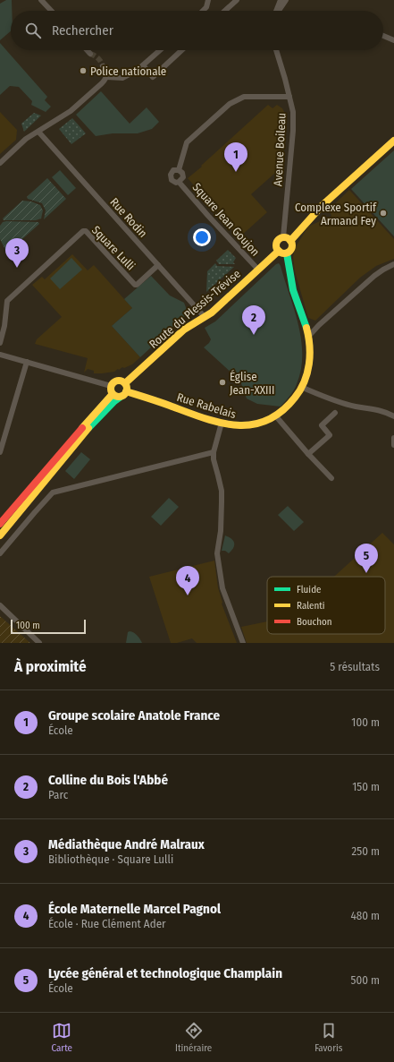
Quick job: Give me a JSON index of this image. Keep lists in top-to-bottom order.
{
  "streets": {
    "main road": ["Route du Plessis-Trévise", "Rue Rabelais"],
    "street": [
      "Avenue Boileau",
      "Rue Rodin",
      "Square Jean Goujon",
      "Square Lulli"
    ]
  },
  "crossings": [
    ["Avenue Boileau", "Square Jean Goujon"],
    ["Avenue Boileau", "Route du Plessis-Trévise"],
    ["Avenue Boileau", "Rue Rabelais"],
    ["Rue Rodin", "Square Lulli"],
    ["Rue Rodin", "Route du Plessis-Trévise"],
    ["Square Jean Goujon", "Route du Plessis-Trévise"],
    ["Route du Plessis-Trévise", "Rue Rabelais"]
  ],
  "places": ["Police nationale", "Complexe Sportif Armand Fey", "Église Jean-XXIII"],
  "legend": ["Fluide", "Ralenti", "Bouchon"],
  "scale_bar": "100 m",
  "page": {
    "search": "Rechercher",
    "pins": [
      "1",
      "3",
      "2",
      "5",
      "4"
    ],
    "scale": "100 m",
    "heading": ["À proximité", "5 résultats"],
    "list": [
      {
        "mark": "1",
        "name": "Groupe scolaire Anatole France",
        "note": "École",
        "value": "100 m"
      },
      {
        "mark": "2",
        "name": "Colline du Bois l'Abbé",
        "note": "Parc",
        "value": "150 m"
      },
      {
        "mark": "3",
        "name": "Médiathèque André Malraux",
        "note": "Bibliothèque · Square Lulli",
        "value": "250 m"
      },
      {
        "mark": "4",
        "name": "École Maternelle Marcel Pagnol",
        "note": "École · Rue Clément Ader",
        "value": "480 m"
      },
      {
        "mark": "5",
        "name": "Lycée général et technologique Champlain",
        "note": "École",
        "value": "500 m"
      }
    ],
    "nav": ["Carte", "Itinéraire", "Favoris"]
  }
}
